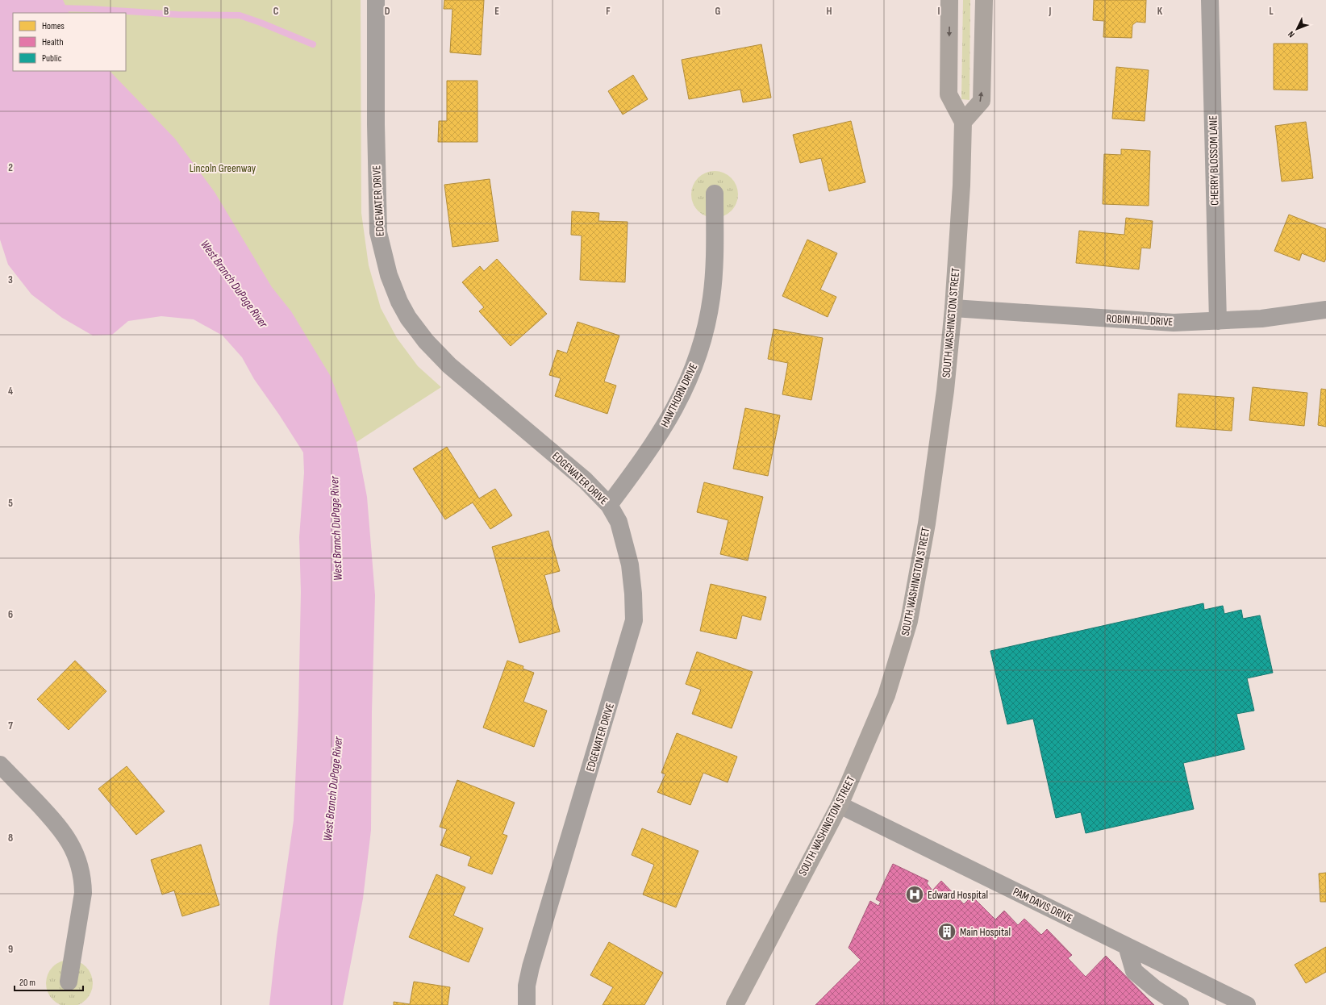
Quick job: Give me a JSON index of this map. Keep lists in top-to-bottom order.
{
  "streets": {
    "main road": ["SOUTH WASHINGTON STREET"],
    "street": [
      "CHERRY BLOSSOM LANE",
      "EDGEWATER DRIVE",
      "ROBIN HILL DRIVE",
      "HAWTHORN DRIVE",
      "PAM DAVIS DRIVE"
    ]
  },
  "crossings": [
    ["CHERRY BLOSSOM LANE", "ROBIN HILL DRIVE"],
    ["EDGEWATER DRIVE", "HAWTHORN DRIVE"],
    ["ROBIN HILL DRIVE", "SOUTH WASHINGTON STREET"],
    ["SOUTH WASHINGTON STREET", "PAM DAVIS DRIVE"]
  ],
  "water": ["West Branch DuPage River"],
  "parks": ["Lincoln Greenway"],
  "places": {
    "hospital": ["Edward Hospital"],
    "building": ["Main Hospital"]
  },
  "legend": ["Homes", "Health", "Public"],
  "scale_bar": "20 m",
  "north": "bottom left",
  "grid": {
    "columns": [
      "B",
      "C",
      "D",
      "E",
      "F",
      "G",
      "H",
      "I",
      "J",
      "K",
      "L"
    ],
    "rows": [
      "2",
      "3",
      "4",
      "5",
      "6",
      "7",
      "8",
      "9"
    ]
  }
}
